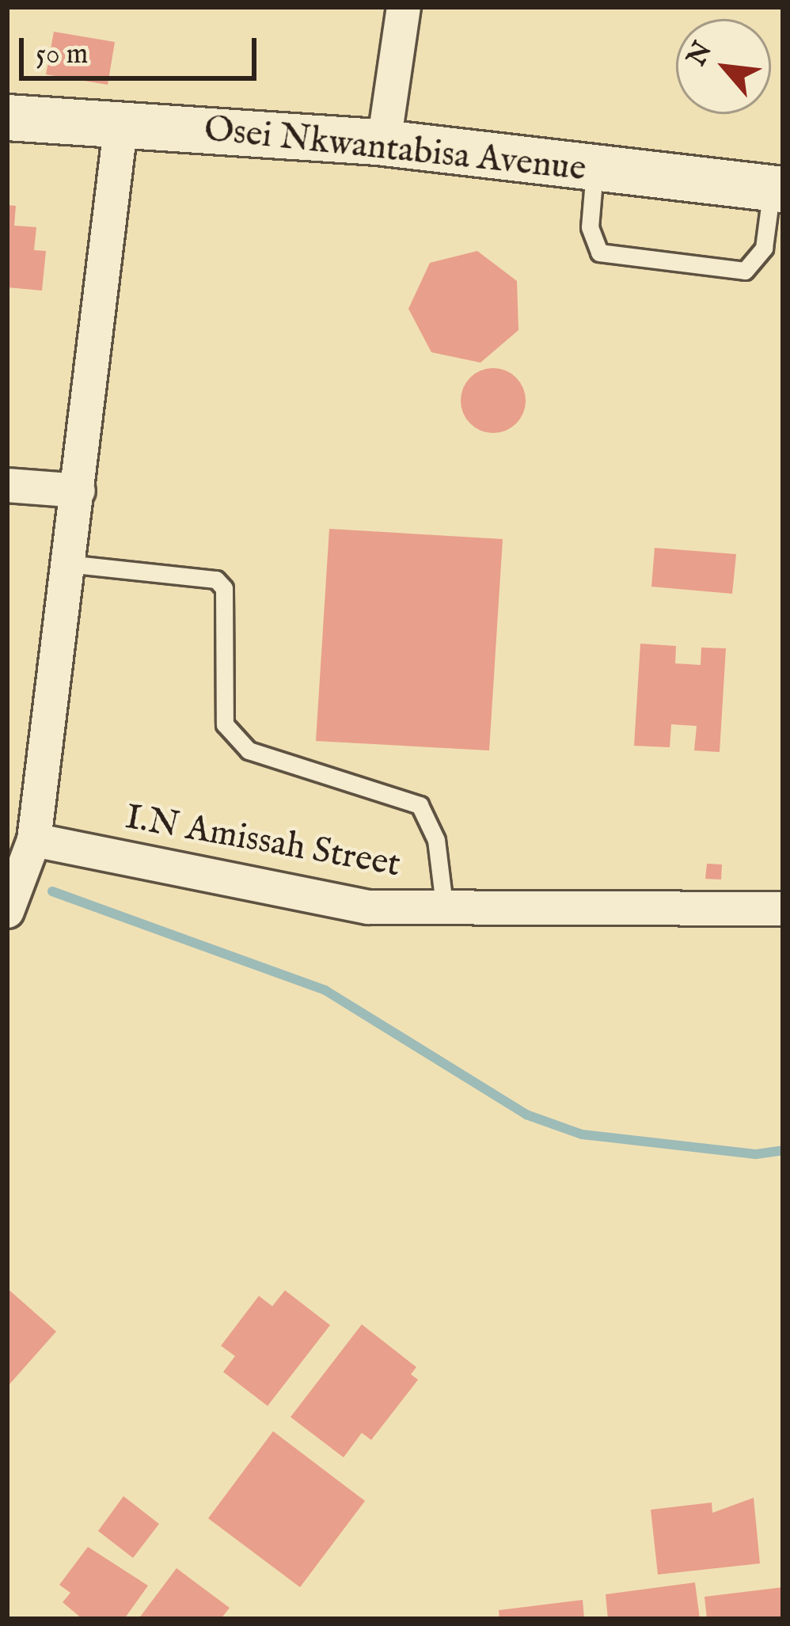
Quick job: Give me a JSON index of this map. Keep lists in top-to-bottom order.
{
  "streets": {
    "street": ["Osei Nkwantabisa Avenue", "I.N Amissah Street"]
  },
  "scale_bar": "50 m",
  "north": "top left"
}
